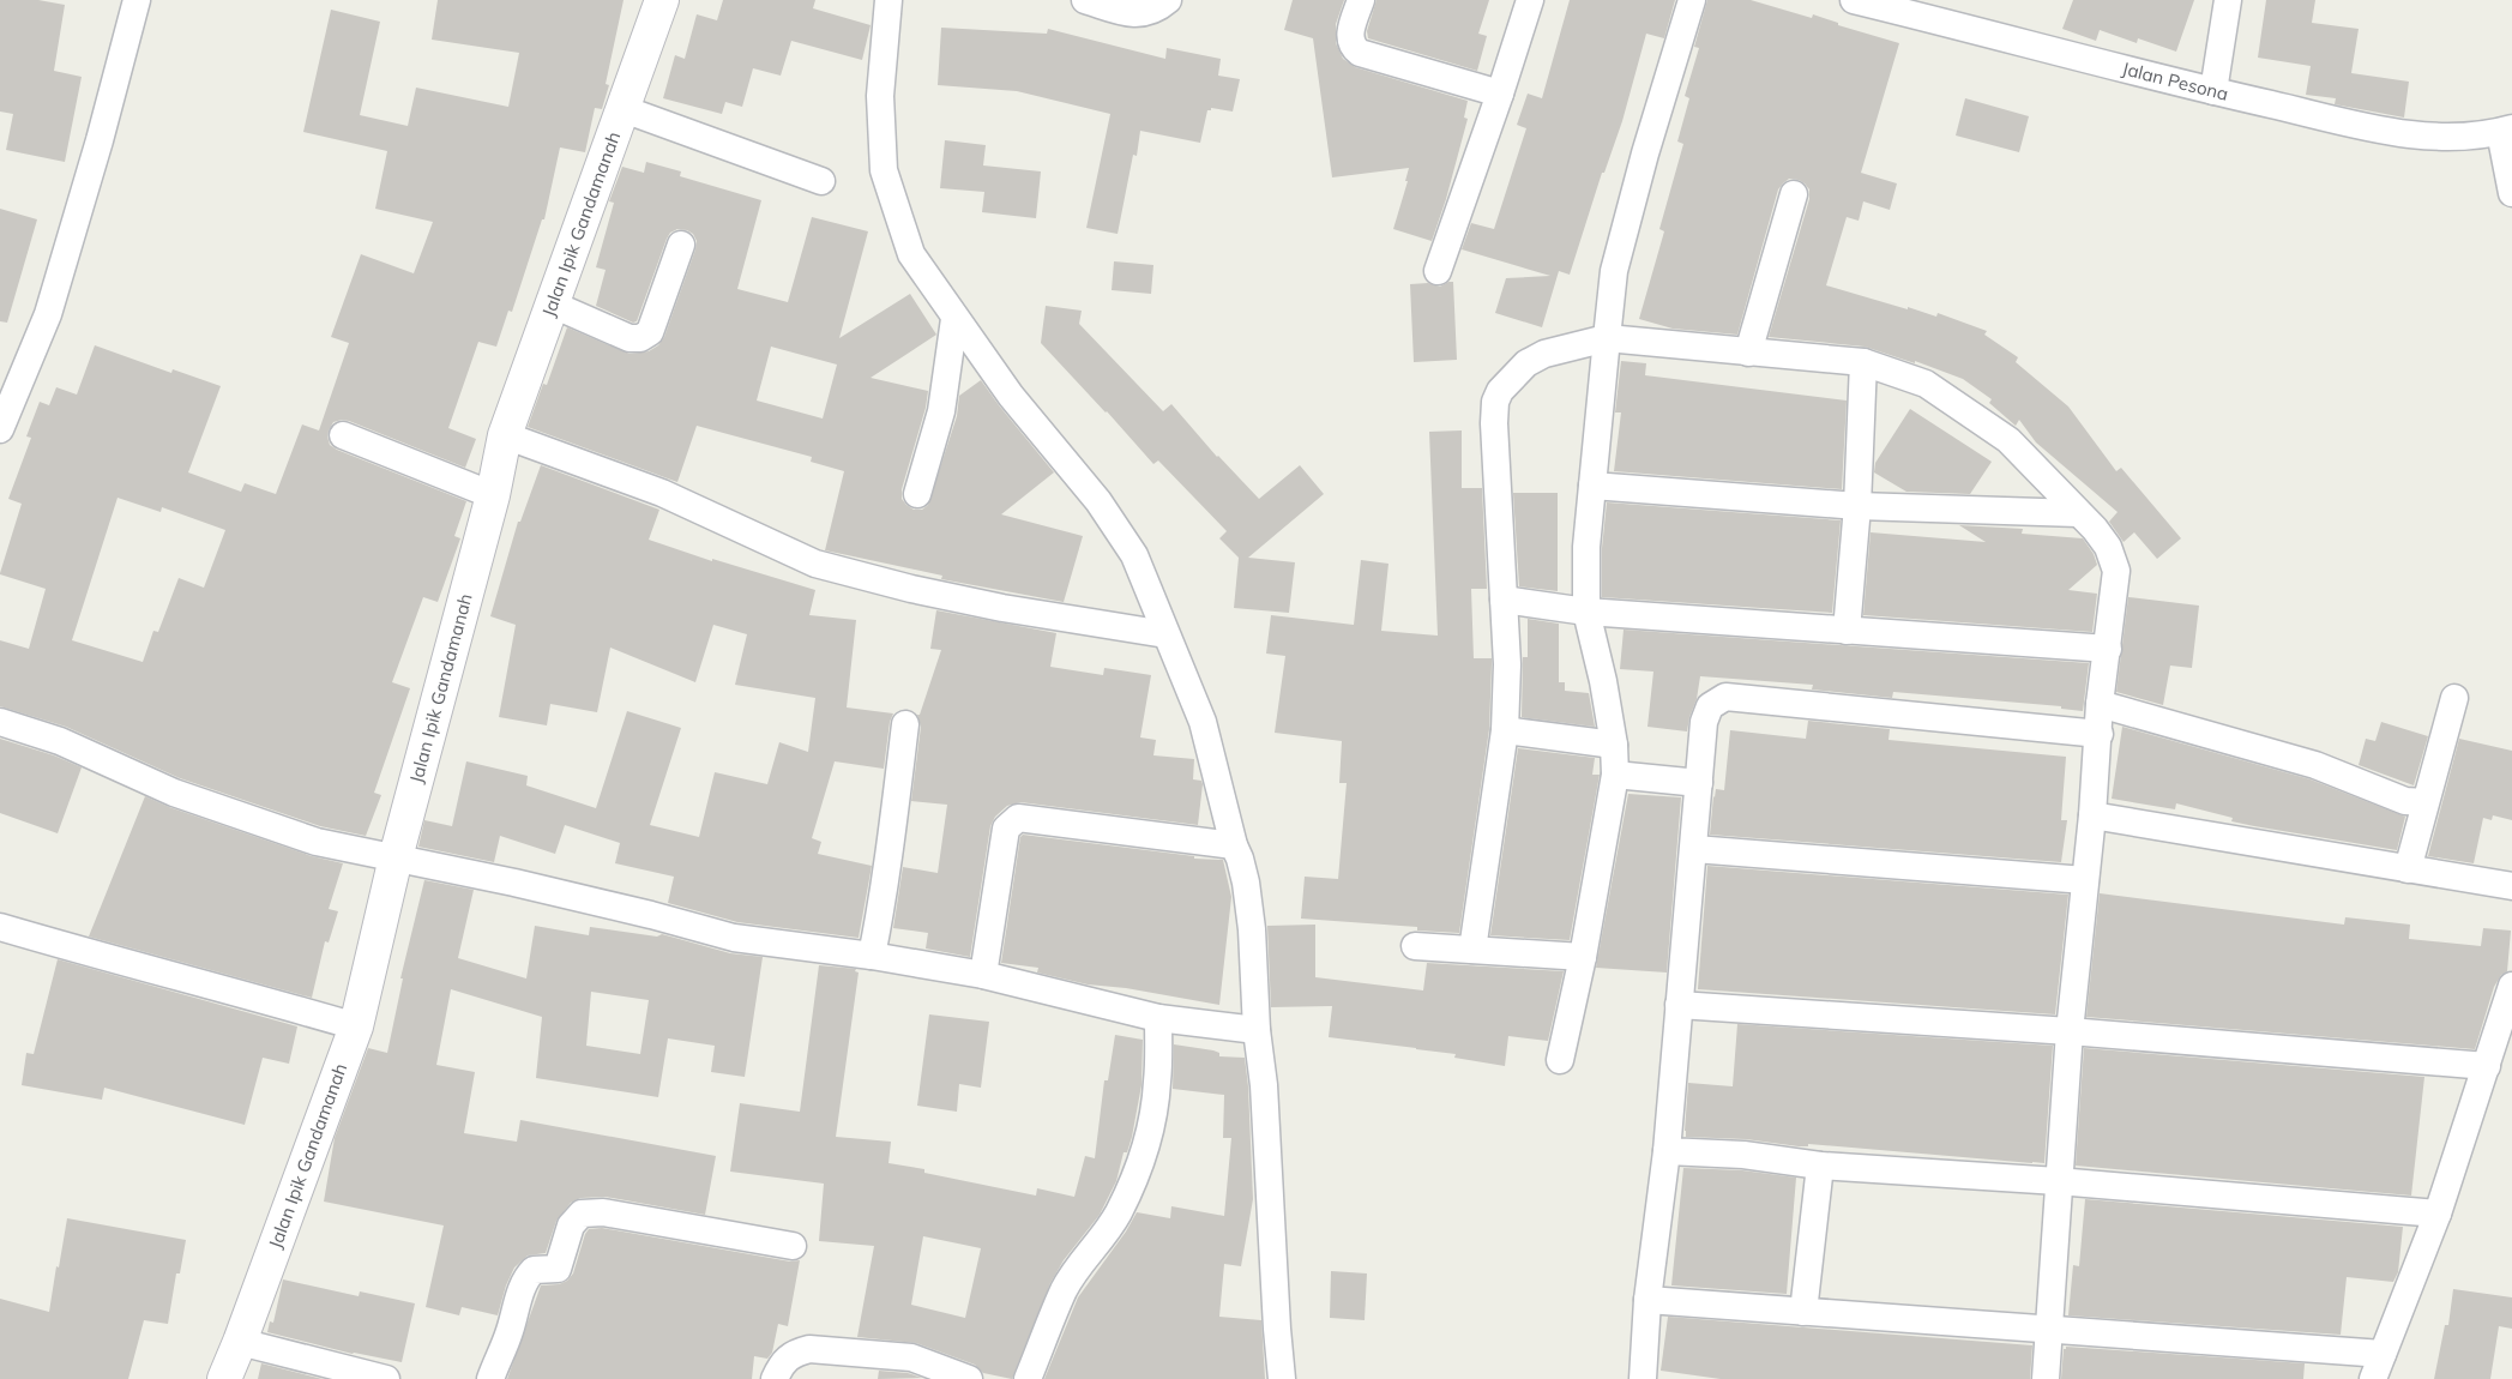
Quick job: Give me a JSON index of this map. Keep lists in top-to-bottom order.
{
  "streets": {
    "street": ["Jalan Pesona", "Jalan Ipik Gandamanah"]
  }
}
